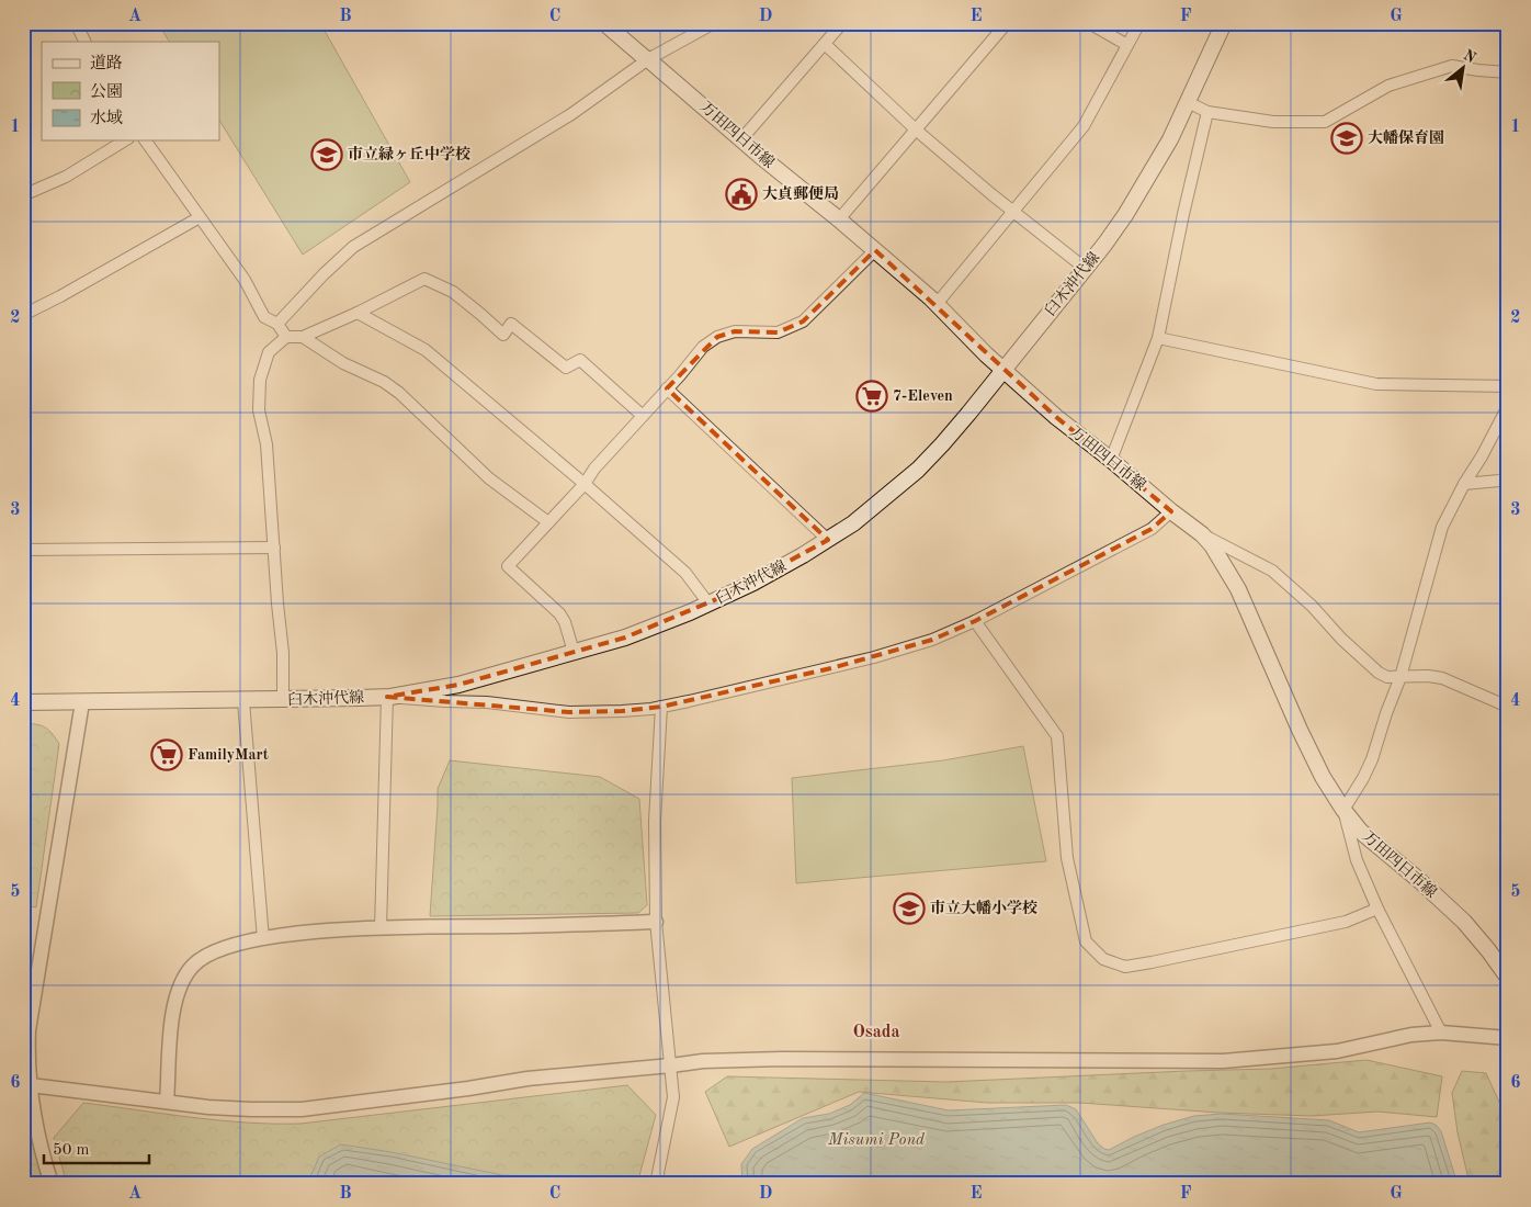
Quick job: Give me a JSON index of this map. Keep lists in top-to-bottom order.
{
  "streets": {
    "main road": ["万田四日市線", "臼木沖代線"]
  },
  "crossings": [
    ["万田四日市線", "臼木沖代線"]
  ],
  "districts": ["Osada"],
  "water": ["Misumi Pond"],
  "places": {
    "school or university": ["大幡保育園", "市立緑ヶ丘中学校", "市立大幡小学校"],
    "public building": ["大貞郵便局"],
    "supermarket": ["7-Eleven", "FamilyMart"]
  },
  "legend": ["道路", "公園", "水域"],
  "scale_bar": "50 m",
  "north": "top right",
  "grid": {
    "columns": [
      "A",
      "B",
      "C",
      "D",
      "E",
      "F",
      "G"
    ],
    "rows": [
      "1",
      "2",
      "3",
      "4",
      "5",
      "6"
    ]
  }
}
